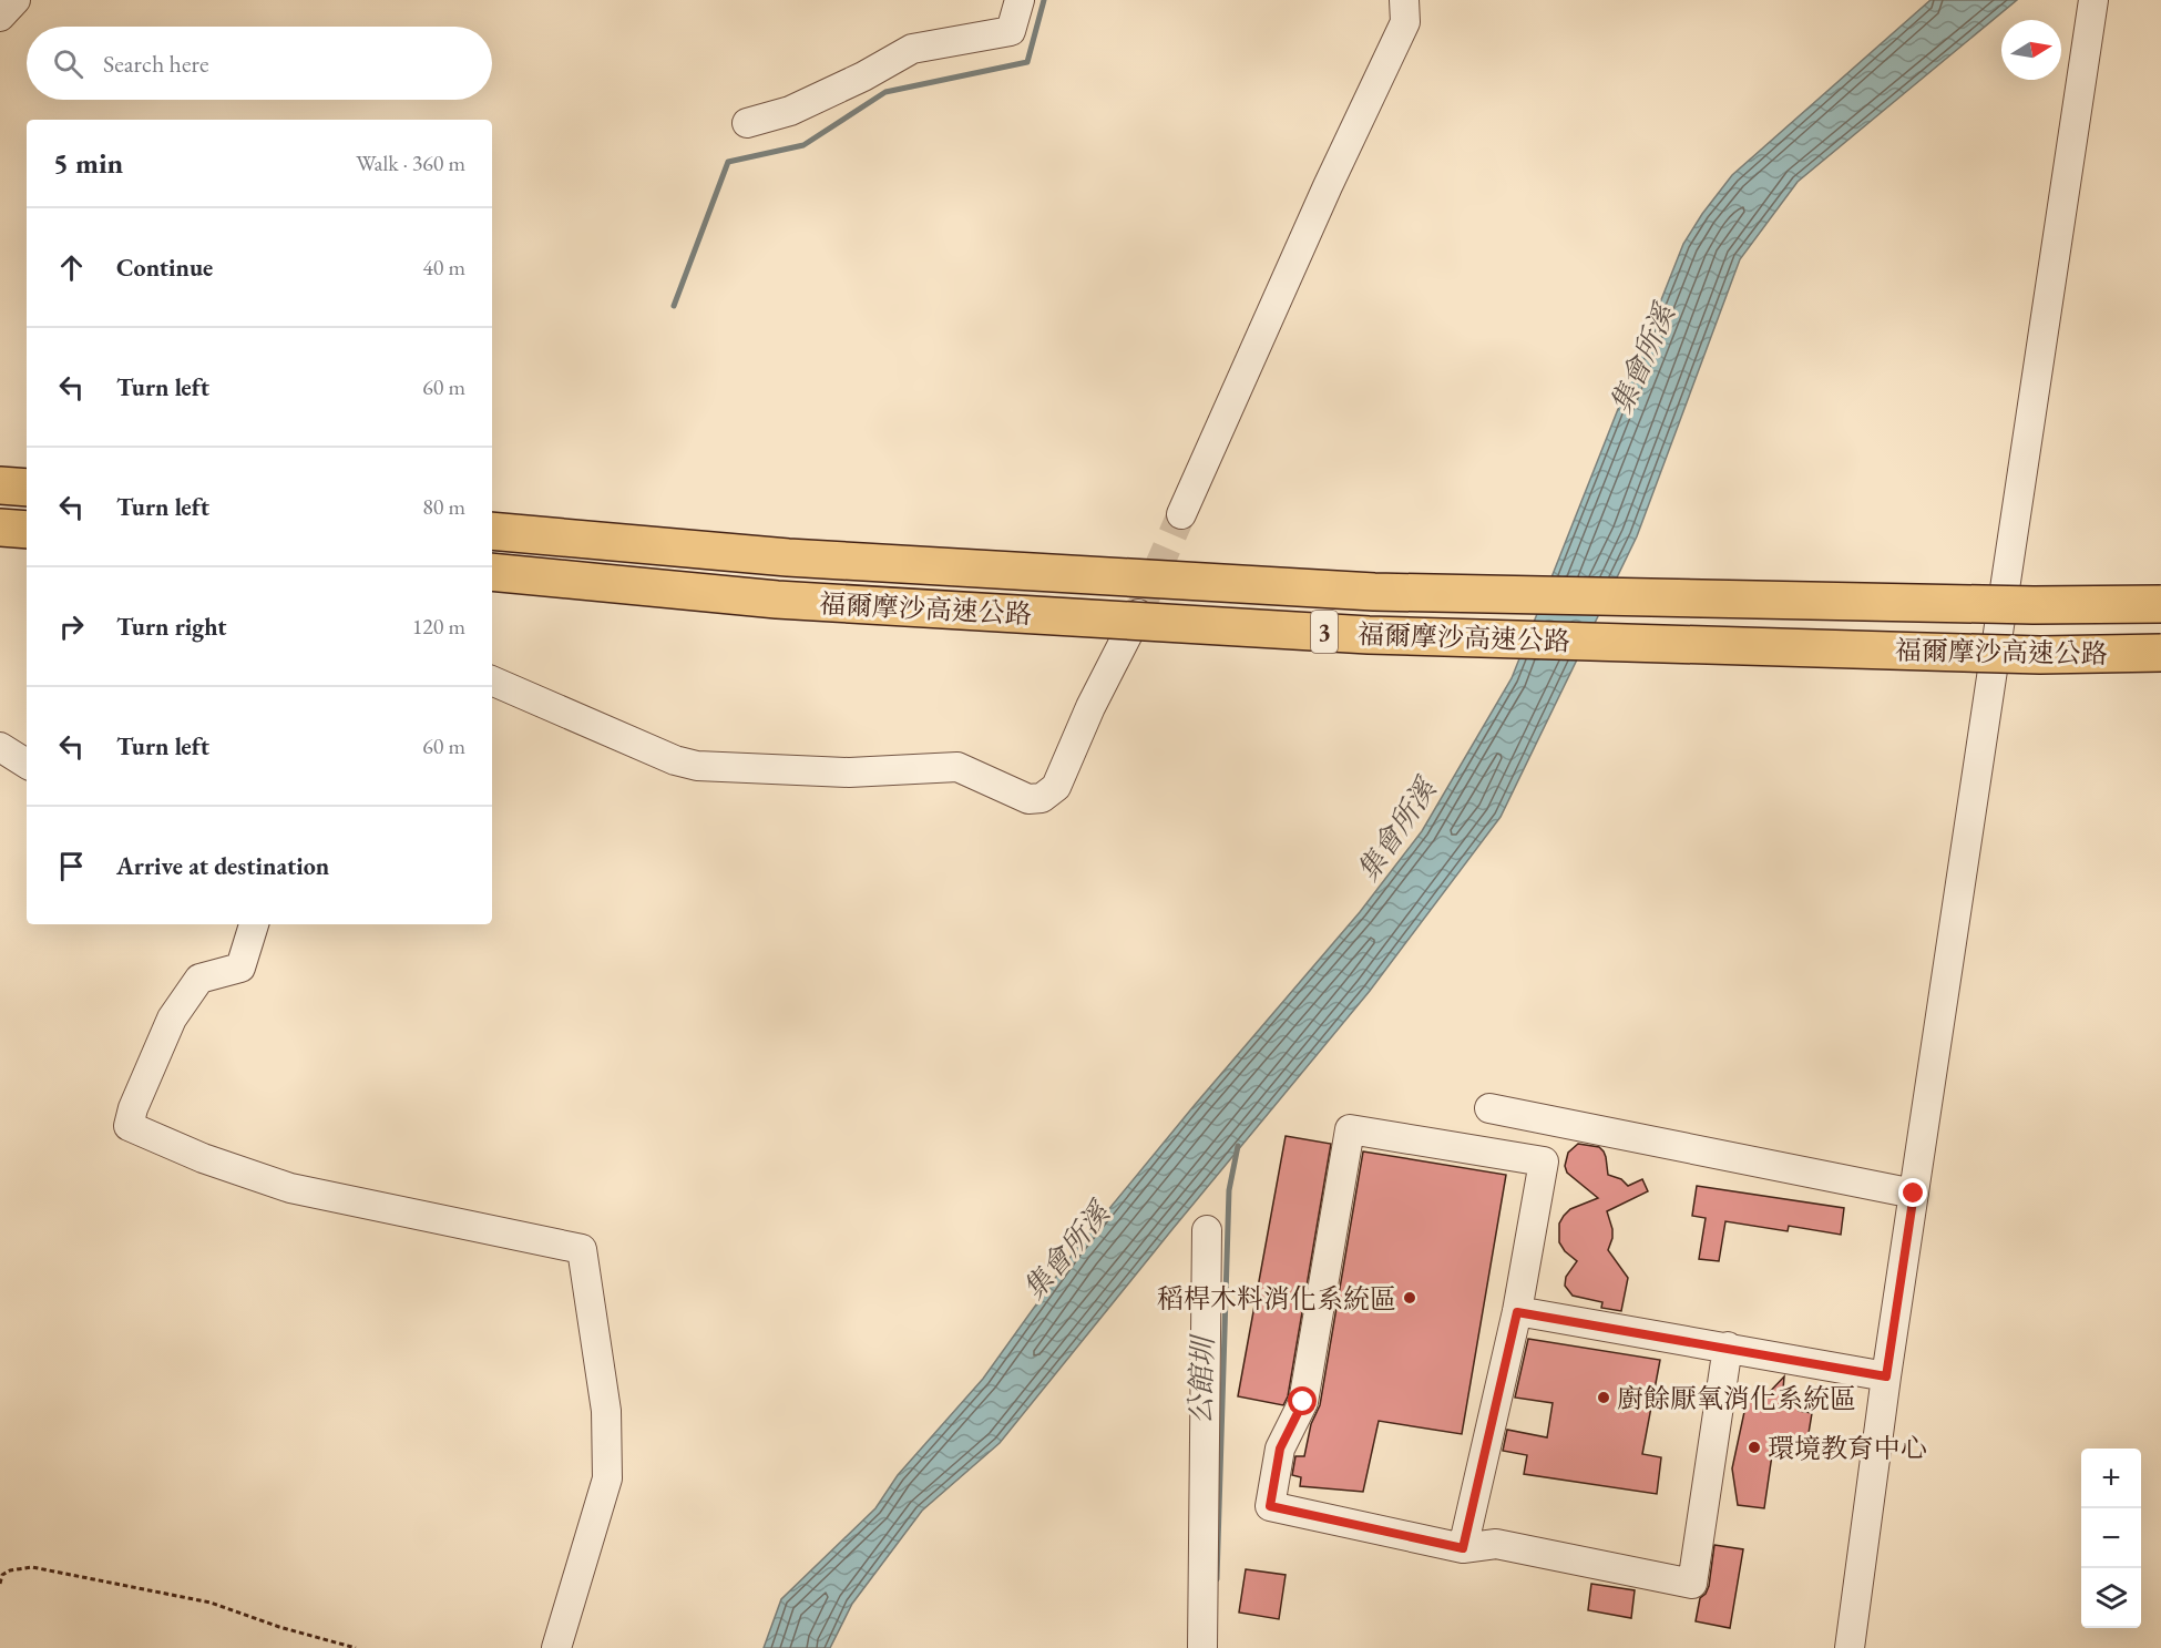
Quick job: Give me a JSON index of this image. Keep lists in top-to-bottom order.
{
  "streets": {
    "highway": ["福爾摩沙高速公路", "3"]
  },
  "water": ["集會所溪", "公館圳"],
  "places": ["稻桿木料消化系統區", "廚餘厭氧消化系統區", "環境教育中心"],
  "north": "right",
  "page": {
    "search": "Search here",
    "heading": ["5 min", "Walk · 360 m"],
    "list": [
      ["Continue", "40 m"],
      ["Turn left", "60 m"],
      ["Turn left", "80 m"],
      ["Turn right", "120 m"],
      ["Turn left", "60 m"],
      "Arrive at destination"
    ],
    "map_buttons": ["+", "−"]
  }
}
